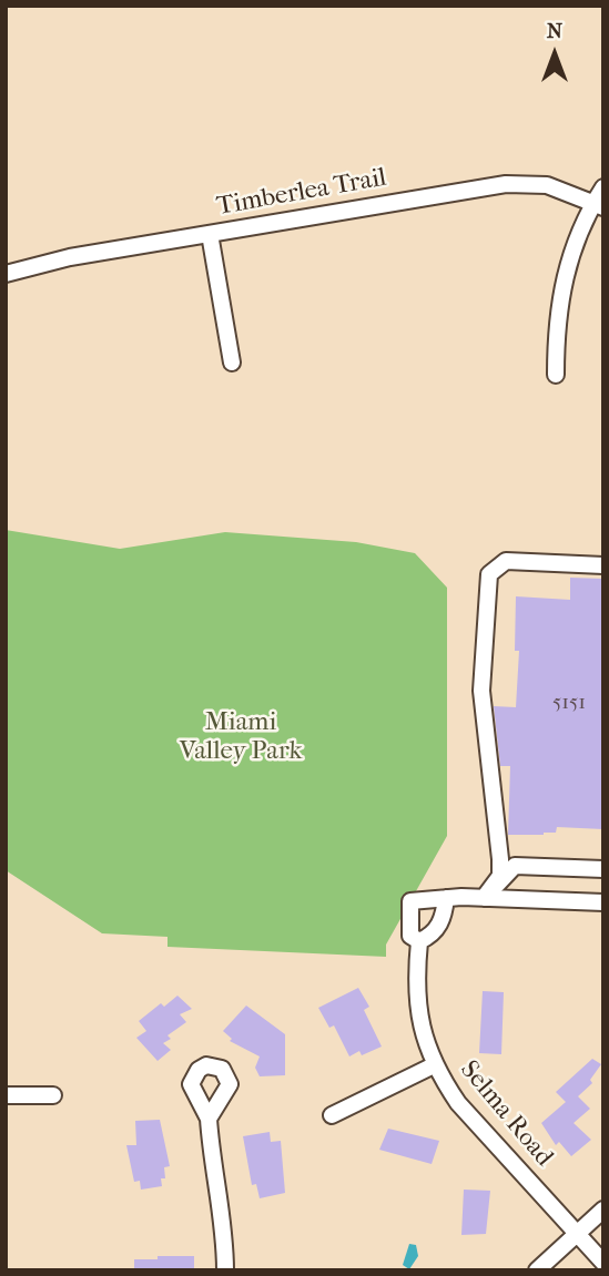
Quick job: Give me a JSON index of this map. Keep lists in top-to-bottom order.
{
  "streets": {
    "street": ["Timberlea Trail", "Selma Road"]
  },
  "parks": ["Miami Valley Park"],
  "house_numbers": ["5151"],
  "north": "top"
}
